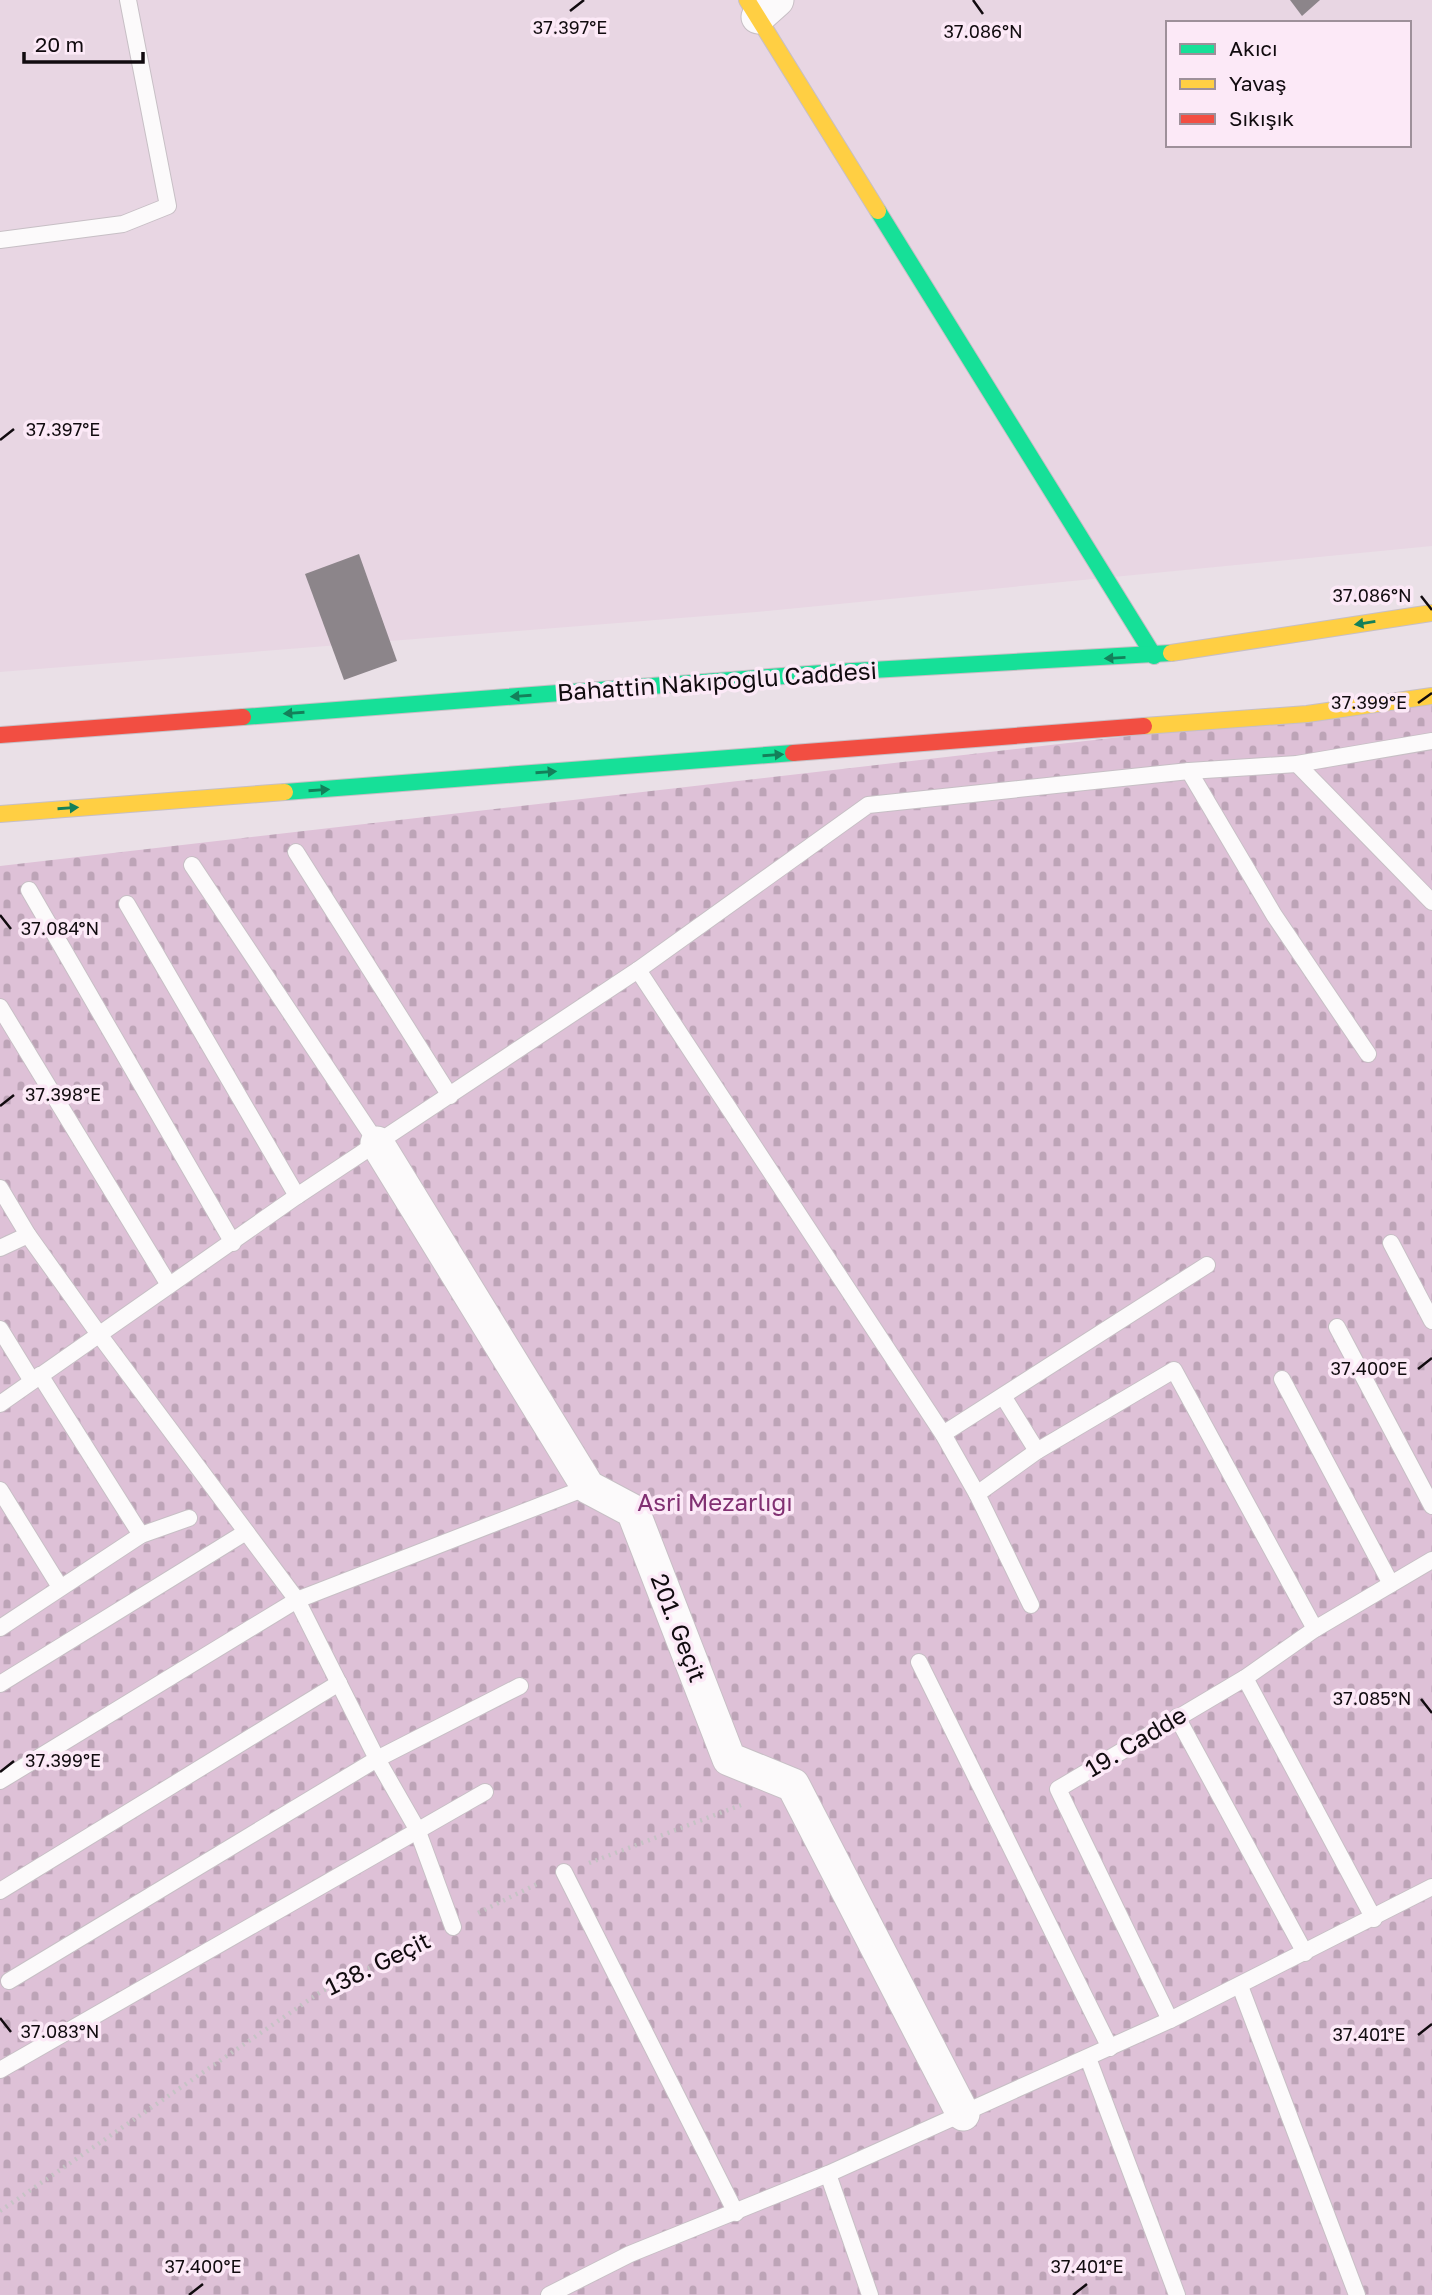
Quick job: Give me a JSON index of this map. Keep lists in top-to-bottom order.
{
  "streets": {
    "main road": ["Bahattin Nakıpoğlu Caddesi"],
    "street": ["201. Geçit"],
    "lane": ["19. Cadde"],
    "path": ["138. Geçit"]
  },
  "crossings": [
    ["201. Geçit", "138. Geçit"]
  ],
  "parks": ["Asri Mezarlığı"],
  "legend": ["Akıcı", "Yavaş", "Sıkışık"],
  "scale_bar": "20 m",
  "coordinates": [
    "37.397°E",
    "37.086°N",
    "37.399°E",
    "37.084°N",
    "37.398°E",
    "37.400°E",
    "37.085°N",
    "37.083°N",
    "37.401°E"
  ]
}
